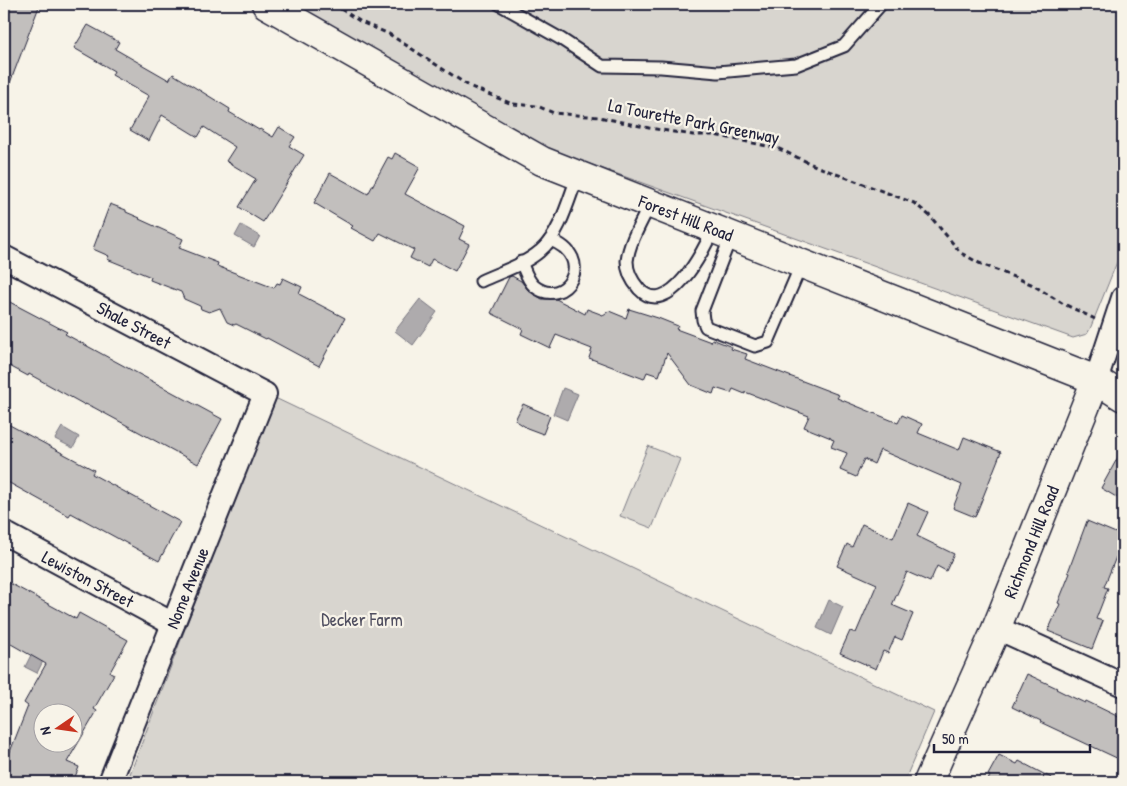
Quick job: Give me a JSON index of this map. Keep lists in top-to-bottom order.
{
  "streets": {
    "street": [
      "Forest Hill Road",
      "Shale Street",
      "Richmond Hill Road",
      "Lewiston Street",
      "Nome Avenue"
    ],
    "path": ["La Tourette Park Greenway"]
  },
  "crossings": [
    ["Forest Hill Road", "Richmond Hill Road"],
    ["Shale Street", "Nome Avenue"],
    ["Lewiston Street", "Nome Avenue"]
  ],
  "parks": ["Decker Farm"],
  "scale_bar": "50 m",
  "north": "left"
}
